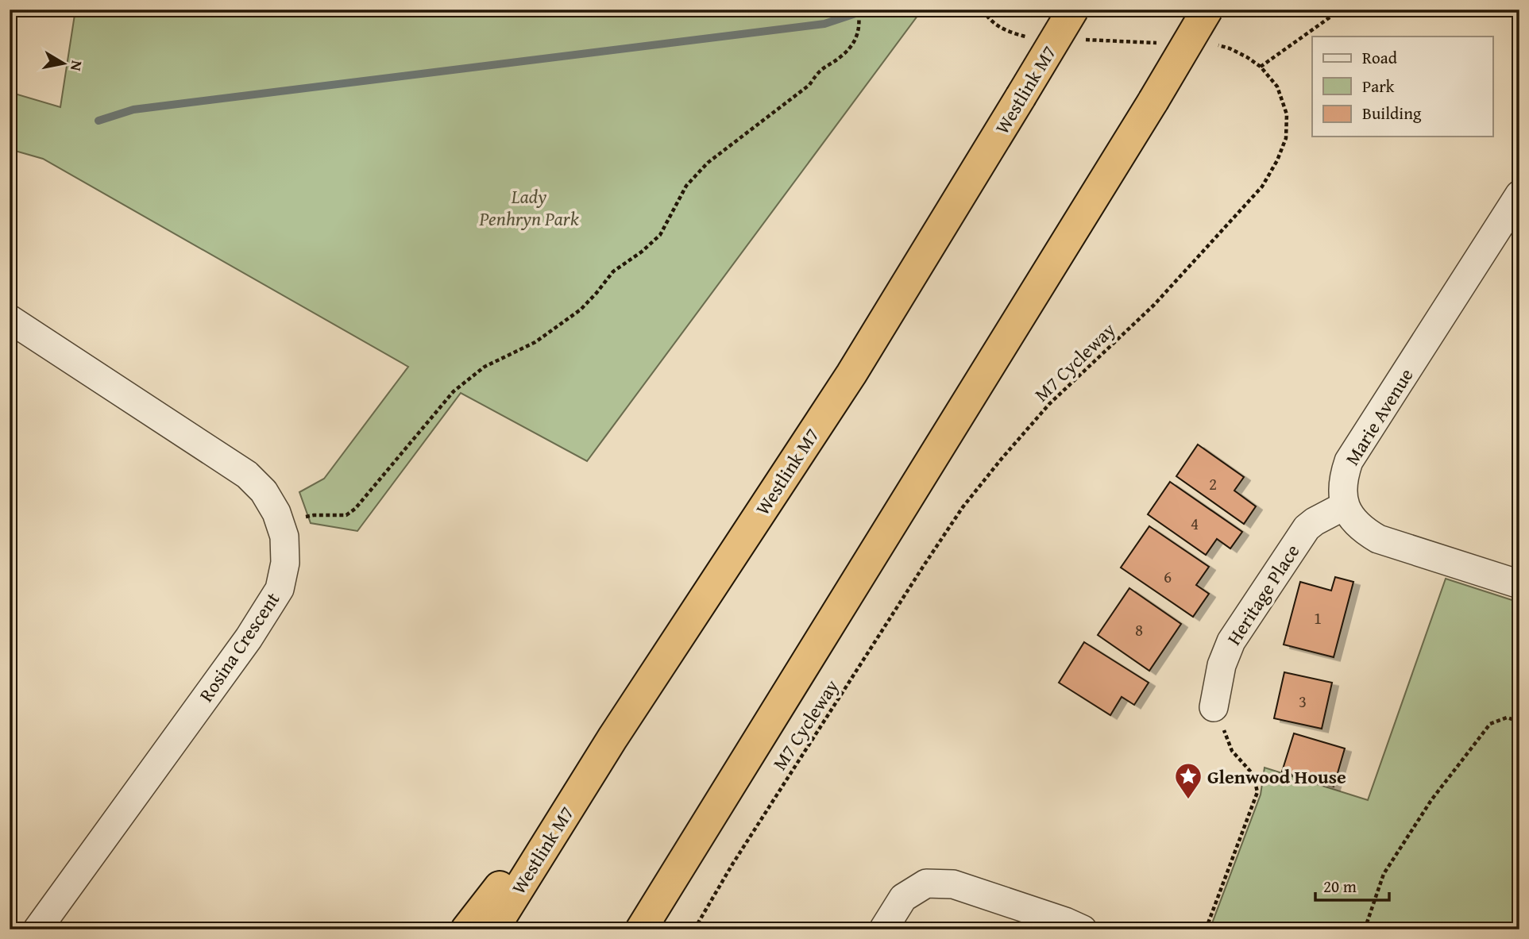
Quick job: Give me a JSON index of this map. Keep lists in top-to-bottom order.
{
  "streets": {
    "highway": ["Westlink M7"],
    "street": ["Marie Avenue", "Heritage Place", "Rosina Crescent"],
    "path": ["M7 Cycleway"]
  },
  "crossings": [
    ["Marie Avenue", "Heritage Place"]
  ],
  "parks": ["Lady Penhryn Park"],
  "places": {
    "place": ["Glenwood House"]
  },
  "house_numbers": [
    "2",
    "4",
    "6",
    "1",
    "8",
    "3"
  ],
  "legend": ["Road", "Park", "Building"],
  "scale_bar": "20 m",
  "north": "right"
}
